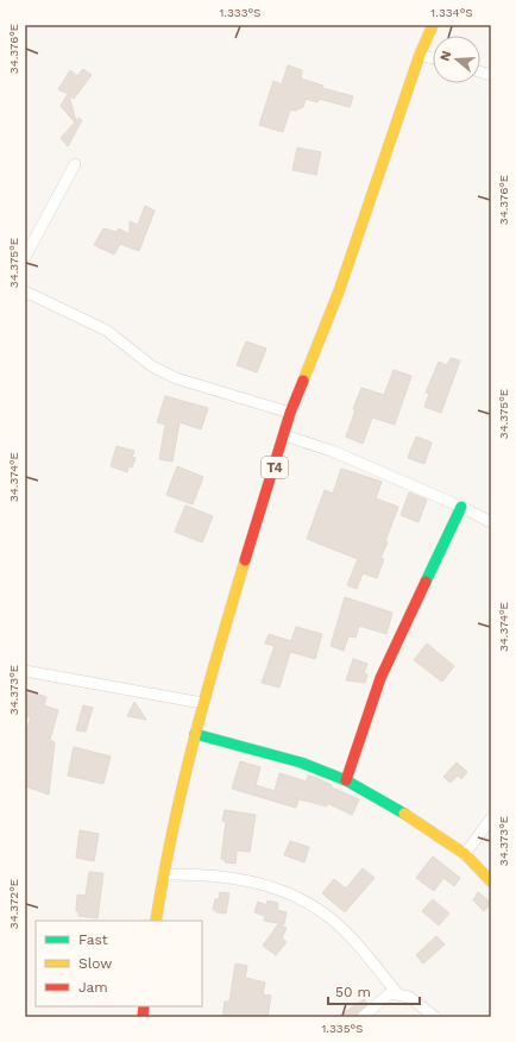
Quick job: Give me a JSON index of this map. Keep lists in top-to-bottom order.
{
  "streets": {
    "main road": ["T4"]
  },
  "legend": ["Fast", "Slow", "Jam"],
  "scale_bar": "50 m",
  "north": "left",
  "coordinates": [
    "1.333°S",
    "1.334°S",
    "34.376°E",
    "34.375°E",
    "34.374°E",
    "34.373°E",
    "34.372°E",
    "1.335°S"
  ]
}
